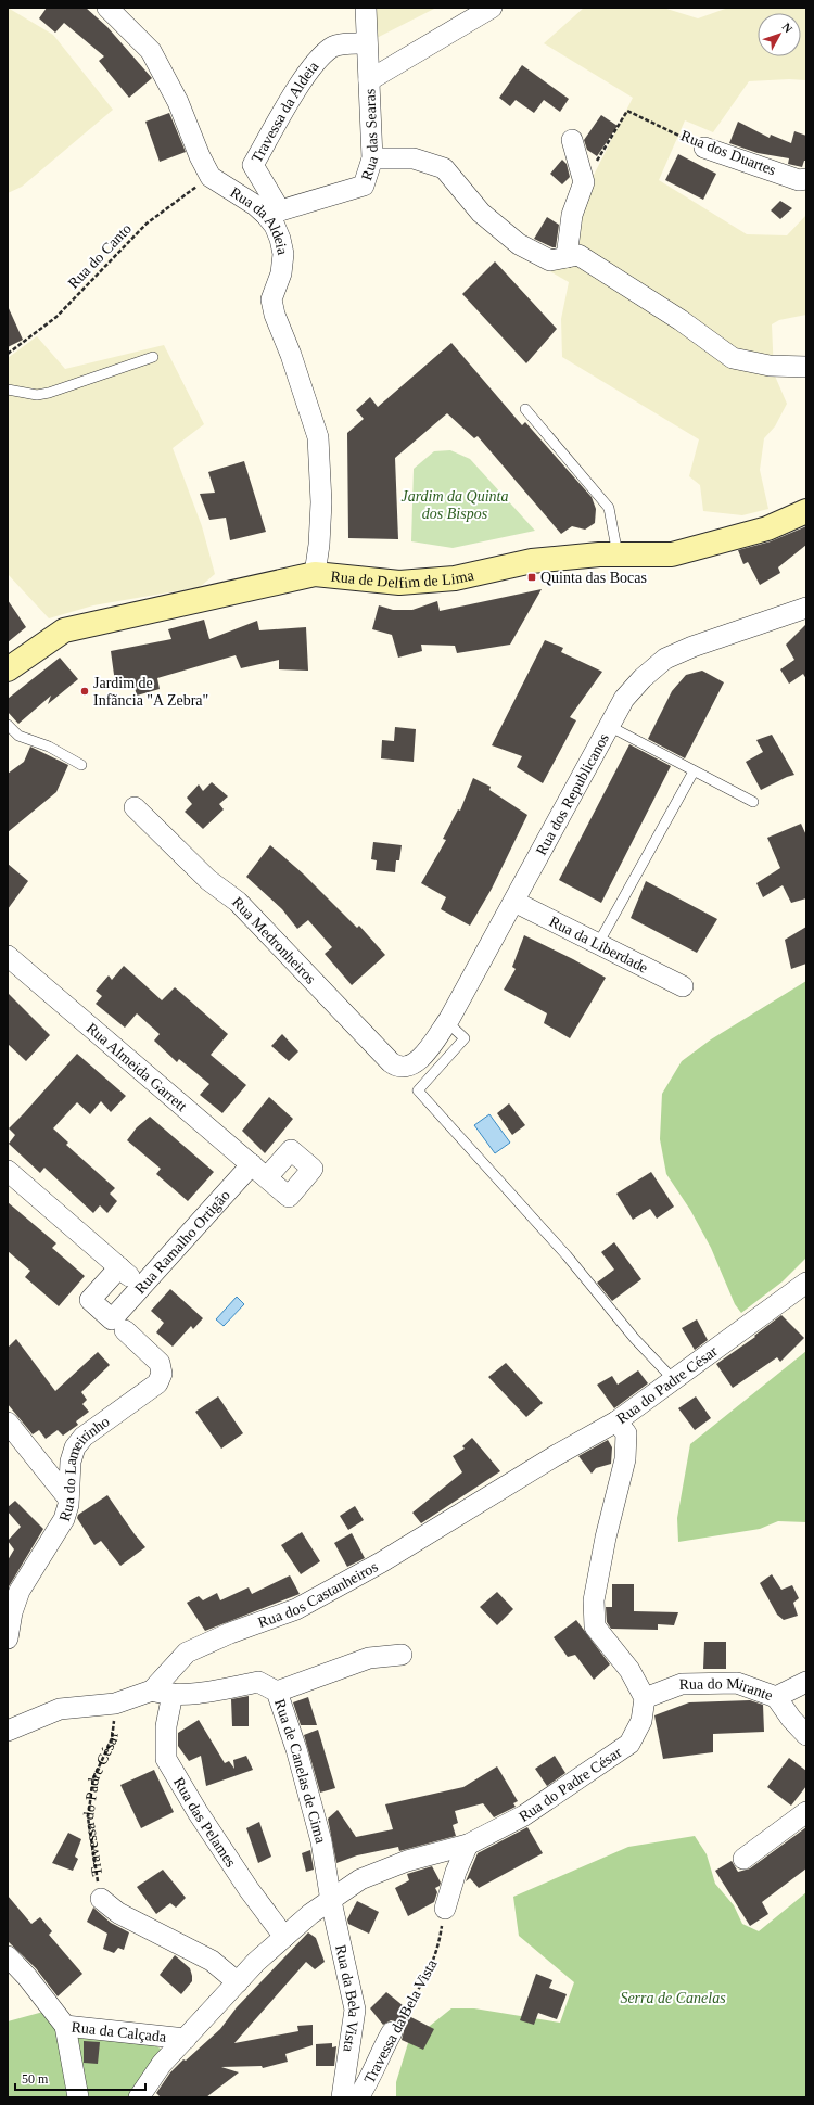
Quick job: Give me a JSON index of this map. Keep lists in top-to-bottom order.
{
  "streets": {
    "main road": ["Rua de Delfim de Lima"],
    "street": [
      "Travessa da Aldeia",
      "Rua das Searas",
      "Rua dos Duartes",
      "Rua da Aldeia",
      "Rua dos Republicanos",
      "Rua Medronheiros",
      "Rua da Liberdade",
      "Rua Almeida Garrett",
      "Rua Ramalho Ortigão",
      "Rua do Padre César",
      "Rua do Lameirinho",
      "Rua dos Castanheiros",
      "Rua do Mirante",
      "Rua de Canelas de Cima",
      "Travessa do Padre César",
      "Rua das Pelames",
      "Rua da Bela Vista",
      "Travessa da Bela Vista",
      "Rua da Calçada"
    ],
    "path": ["Rua do Canto"]
  },
  "crossings": [
    ["Travessa da Aldeia", "Rua das Searas"],
    ["Travessa da Aldeia", "Rua da Aldeia"],
    ["Rua das Searas", "Rua da Aldeia"],
    ["Rua da Aldeia", "Rua do Canto"],
    ["Rua da Aldeia", "Rua de Delfim de Lima"],
    ["Rua dos Republicanos", "Rua Medronheiros"],
    ["Rua dos Republicanos", "Rua da Liberdade"],
    ["Rua Almeida Garrett", "Rua Ramalho Ortigão"],
    ["Rua Ramalho Ortigão", "Rua do Lameirinho"],
    ["Rua do Padre César", "Rua dos Castanheiros"],
    ["Rua do Padre César", "Rua do Mirante"],
    ["Rua do Padre César", "Rua de Canelas de Cima"],
    ["Rua do Padre César", "Travessa do Padre César"],
    ["Rua do Padre César", "Rua das Pelames"],
    ["Rua do Padre César", "Rua da Bela Vista"],
    ["Rua do Padre César", "Rua da Calçada"],
    ["Rua dos Castanheiros", "Rua de Canelas de Cima"],
    ["Rua dos Castanheiros", "Travessa do Padre César"],
    ["Rua de Canelas de Cima", "Rua das Pelames"],
    ["Rua de Canelas de Cima", "Rua da Bela Vista"]
  ],
  "parks": ["Jardim da Quinta dos Bispos", "Serra de Canelas"],
  "places": {
    "transit": ["Quinta das Bocas"],
    "other": ["Jardim de Infãncia \"A Zebra\""]
  },
  "scale_bar": "50 m",
  "north": "top right"
}
